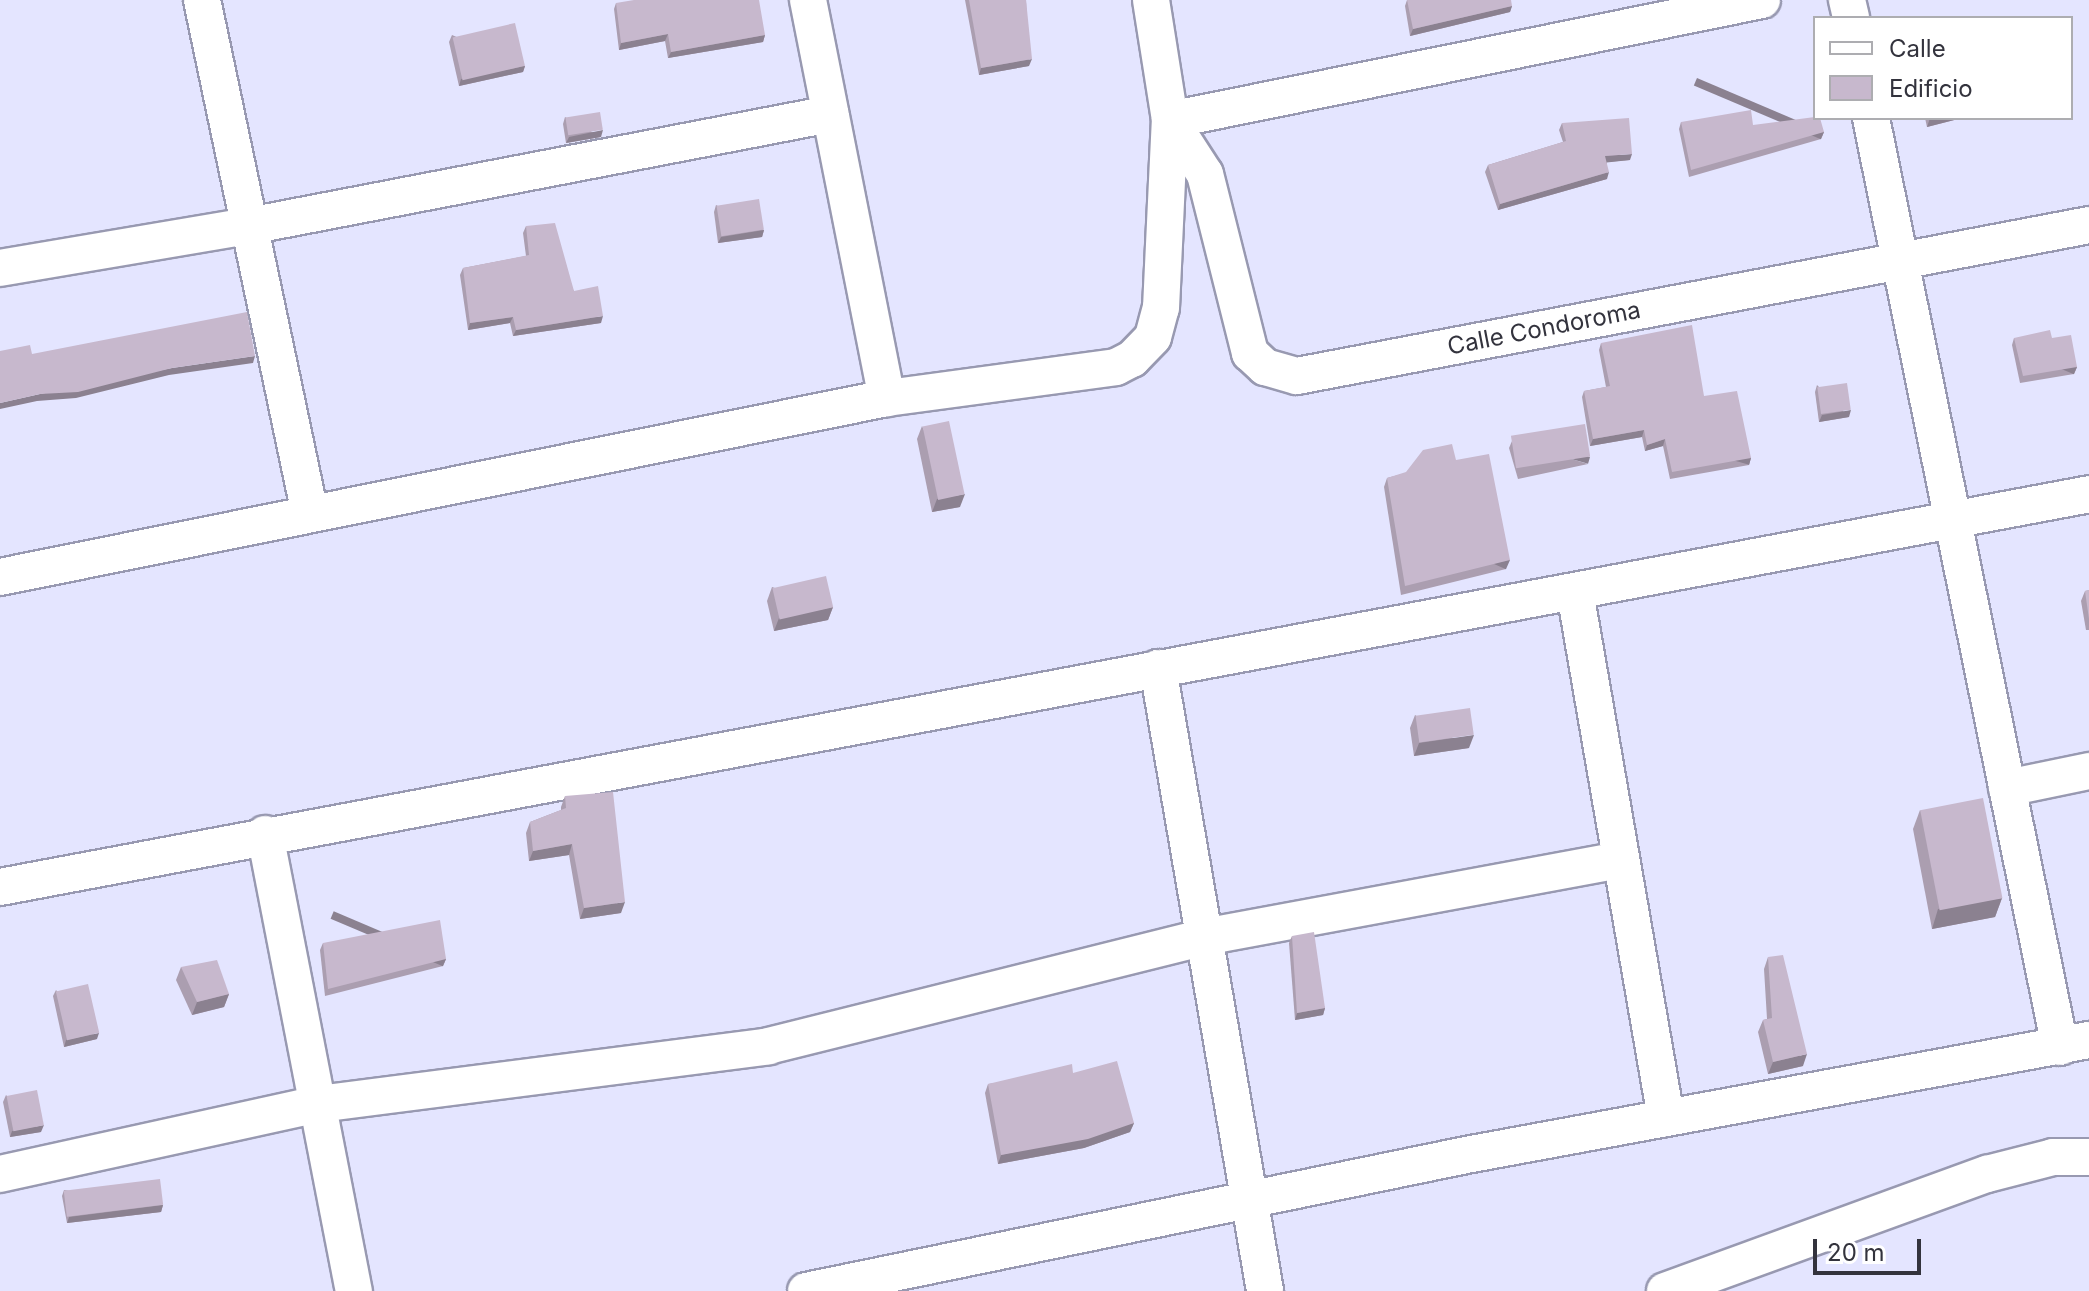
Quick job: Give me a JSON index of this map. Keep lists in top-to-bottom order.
{
  "streets": {
    "street": ["Calle Condoroma"]
  },
  "legend": ["Calle", "Edificio"],
  "scale_bar": "20 m"
}
